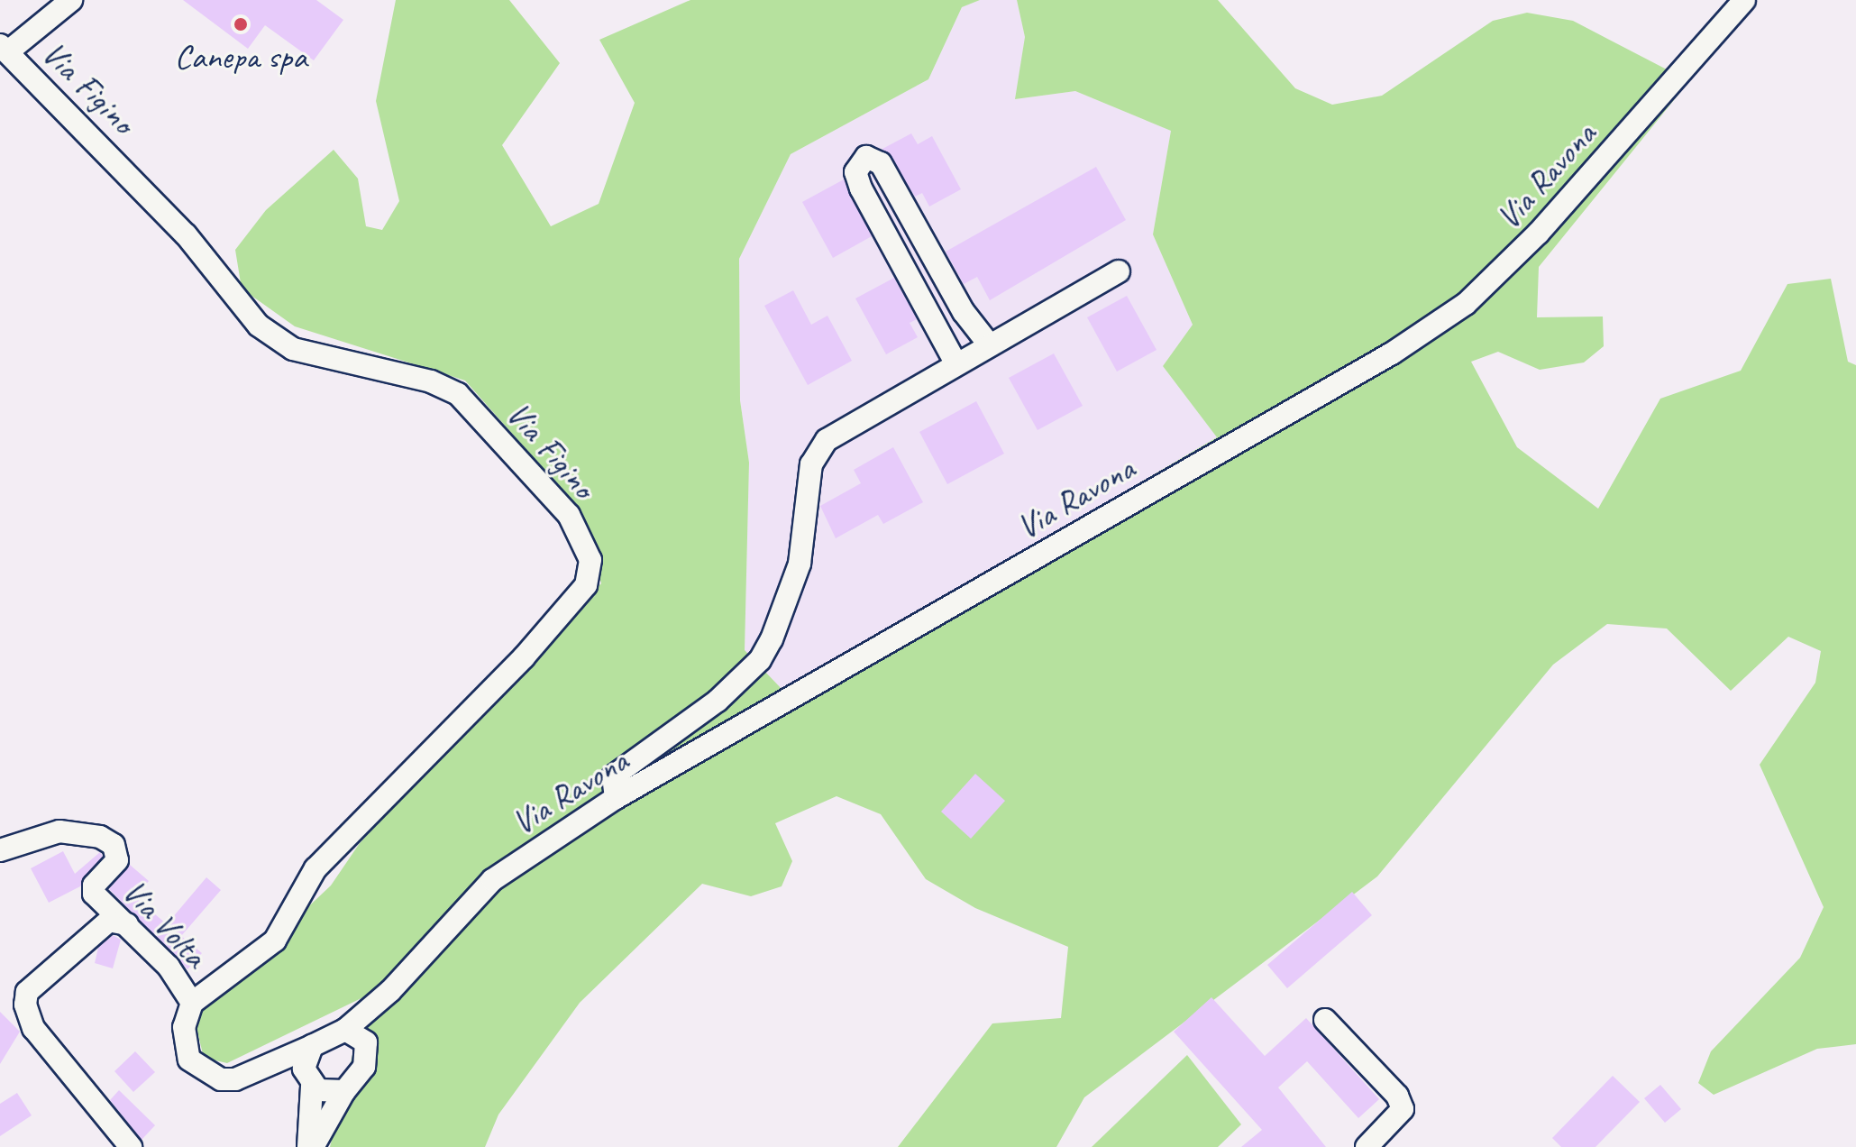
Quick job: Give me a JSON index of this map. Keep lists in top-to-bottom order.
{
  "streets": {
    "street": ["Via Figino", "Via Ravona", "Via Volta"]
  },
  "crossings": [
    ["Via Figino", "Via Volta"]
  ],
  "places": ["Canepa spa"]
}
